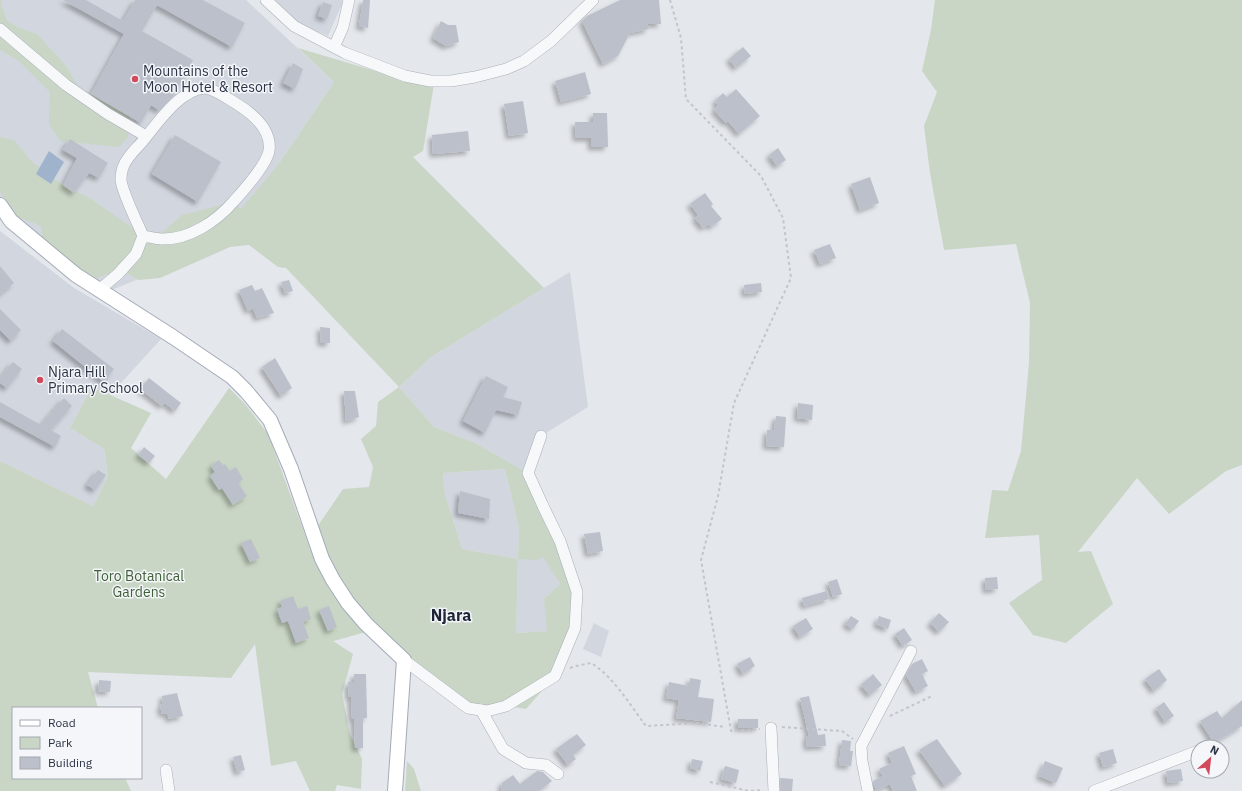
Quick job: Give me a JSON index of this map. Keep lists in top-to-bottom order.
{
  "districts": ["Njara"],
  "parks": ["Toro Botanical Gardens"],
  "places": ["Mountains of the Moon Hotel & Resort", "Njara Hill Primary School"],
  "legend": ["Road", "Park", "Building"],
  "north": "top right"
}
